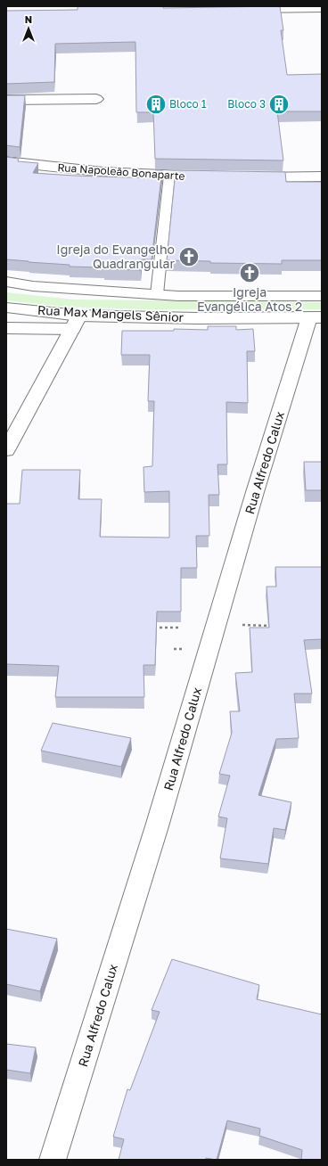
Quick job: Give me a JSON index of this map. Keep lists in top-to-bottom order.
{
  "streets": {
    "street": ["Rua Napoleão Bonaparte", "Rua Max Mangels Sênior", "Rua Alfredo Calux"]
  },
  "crossings": [
    ["Rua Max Mangels Sênior", "Rua Alfredo Calux"]
  ],
  "places": {
    "building": ["Bloco 1", "Bloco 3"],
    "church": ["Igreja do Evangelho Quadrangular", "Igreja Evangélica Atos 2"]
  },
  "north": "top"
}
